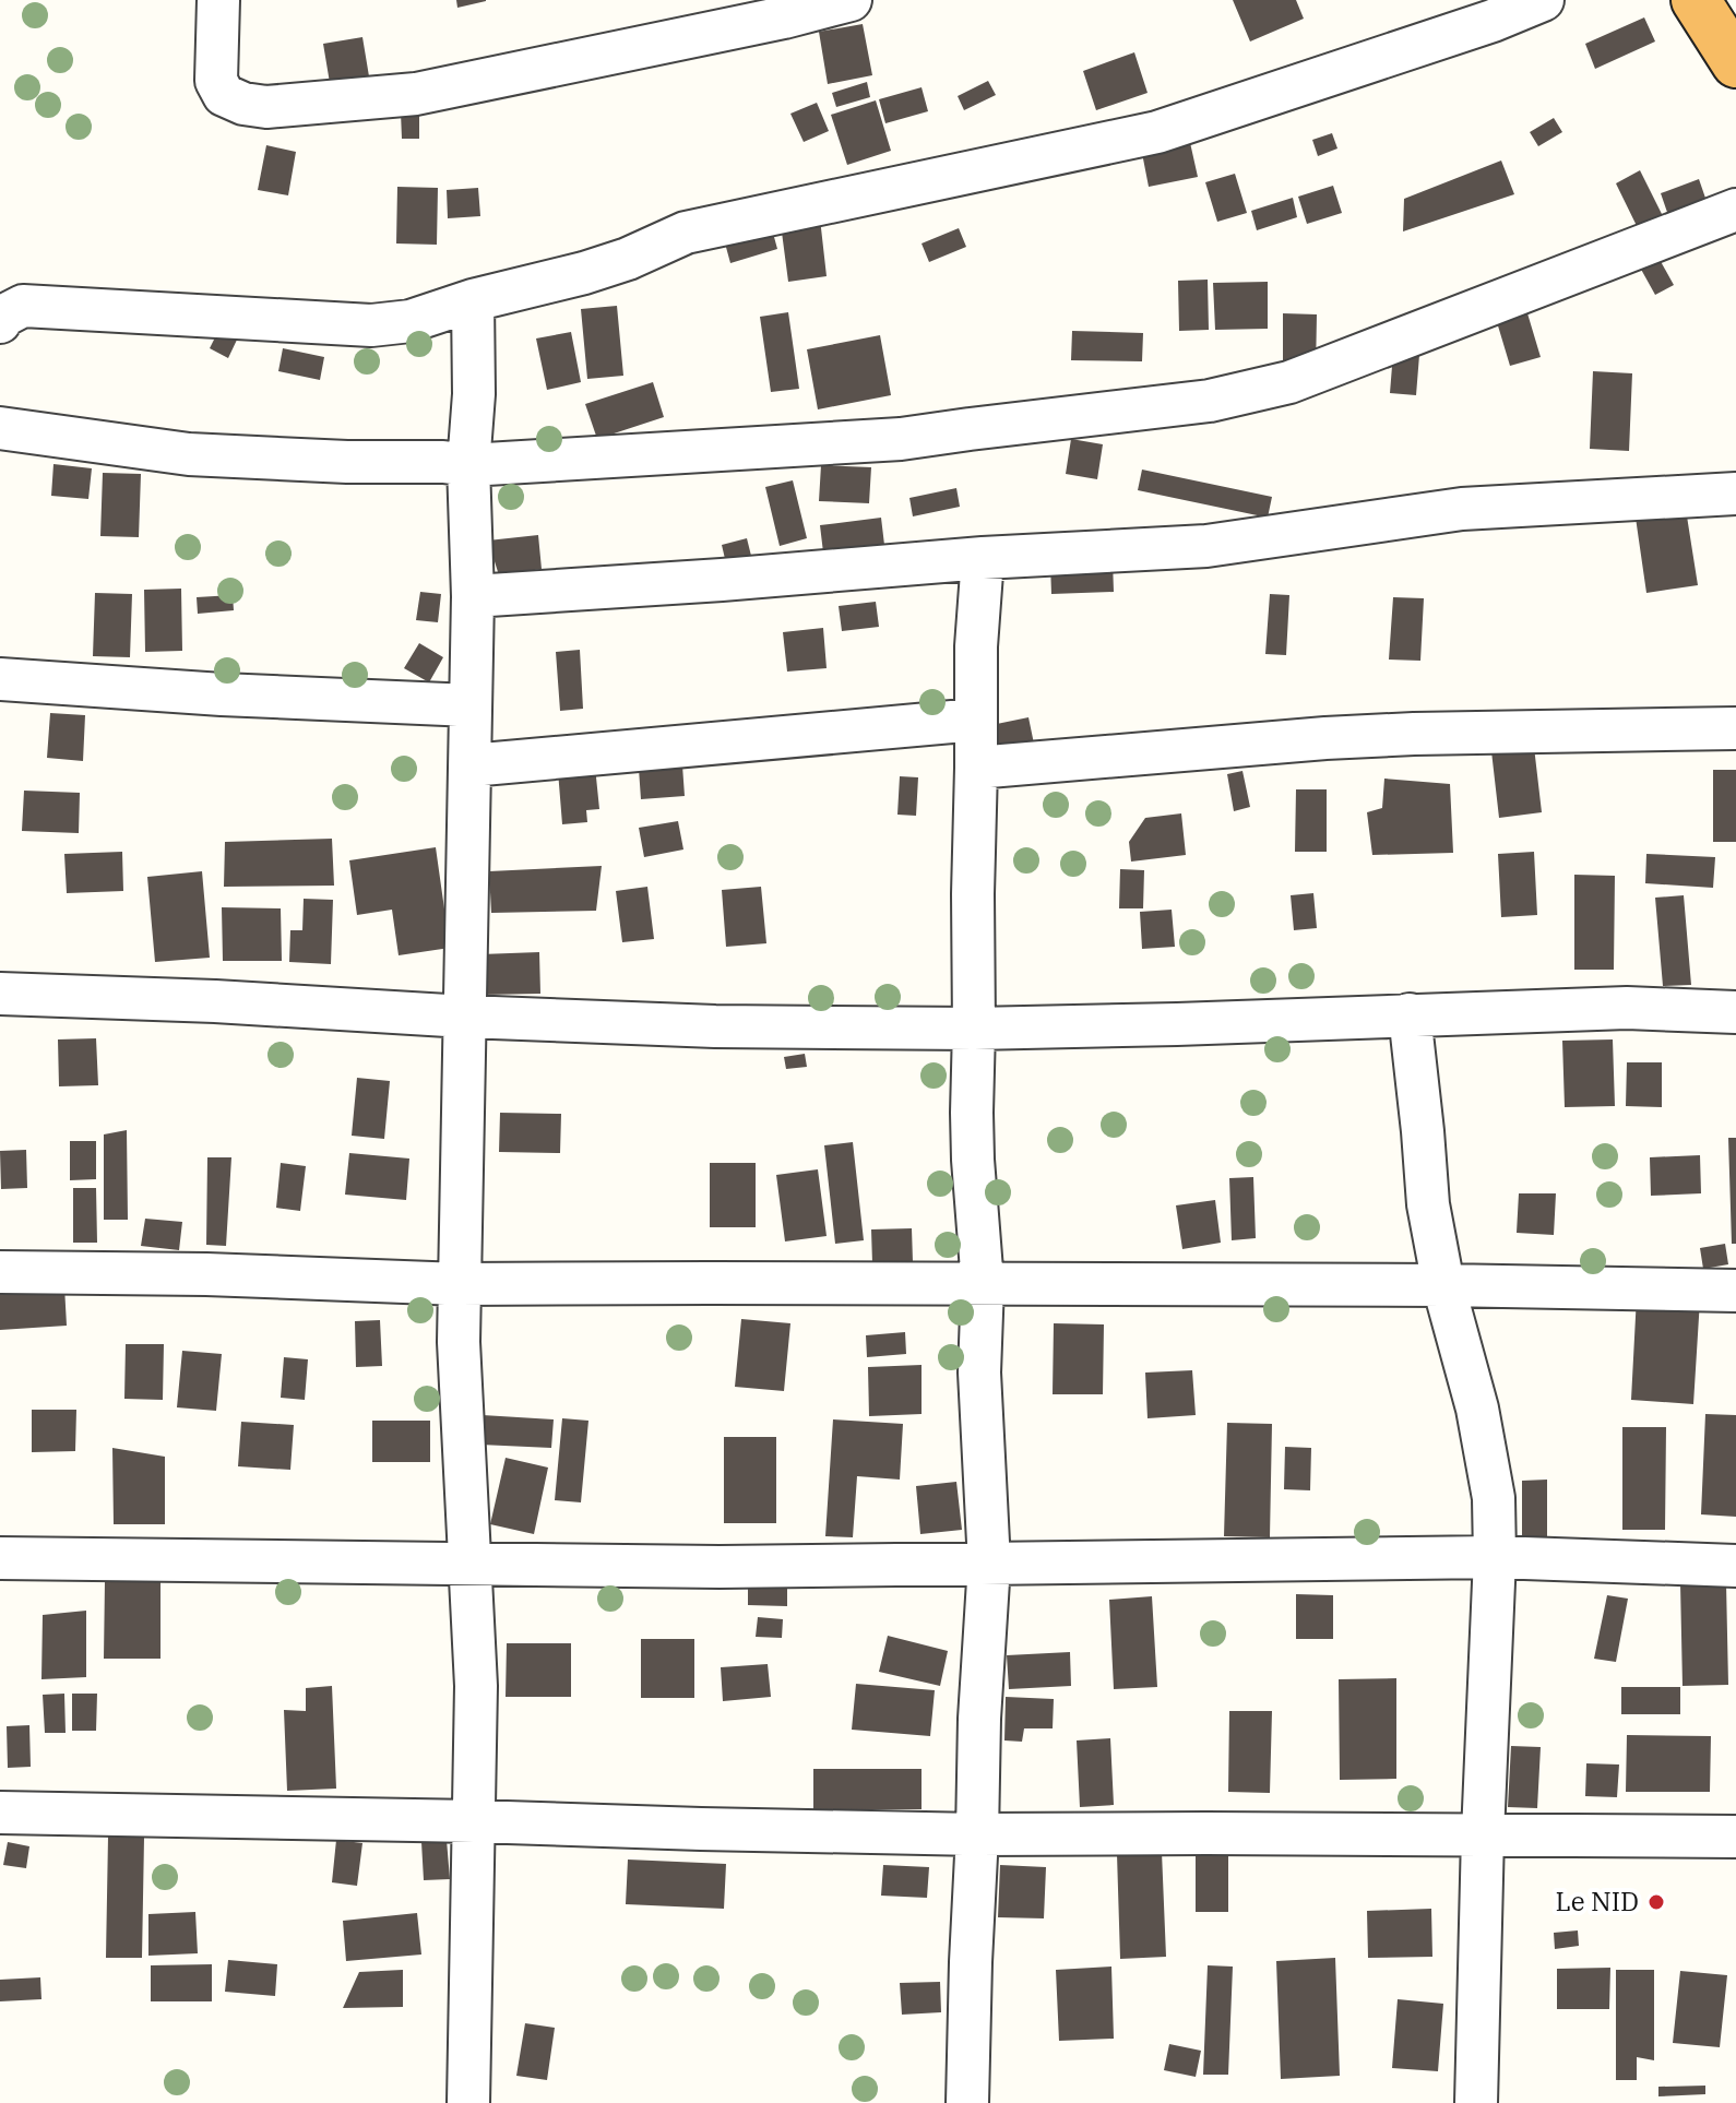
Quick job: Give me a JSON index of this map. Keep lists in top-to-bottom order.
{
  "places": ["Le NID"]
}
